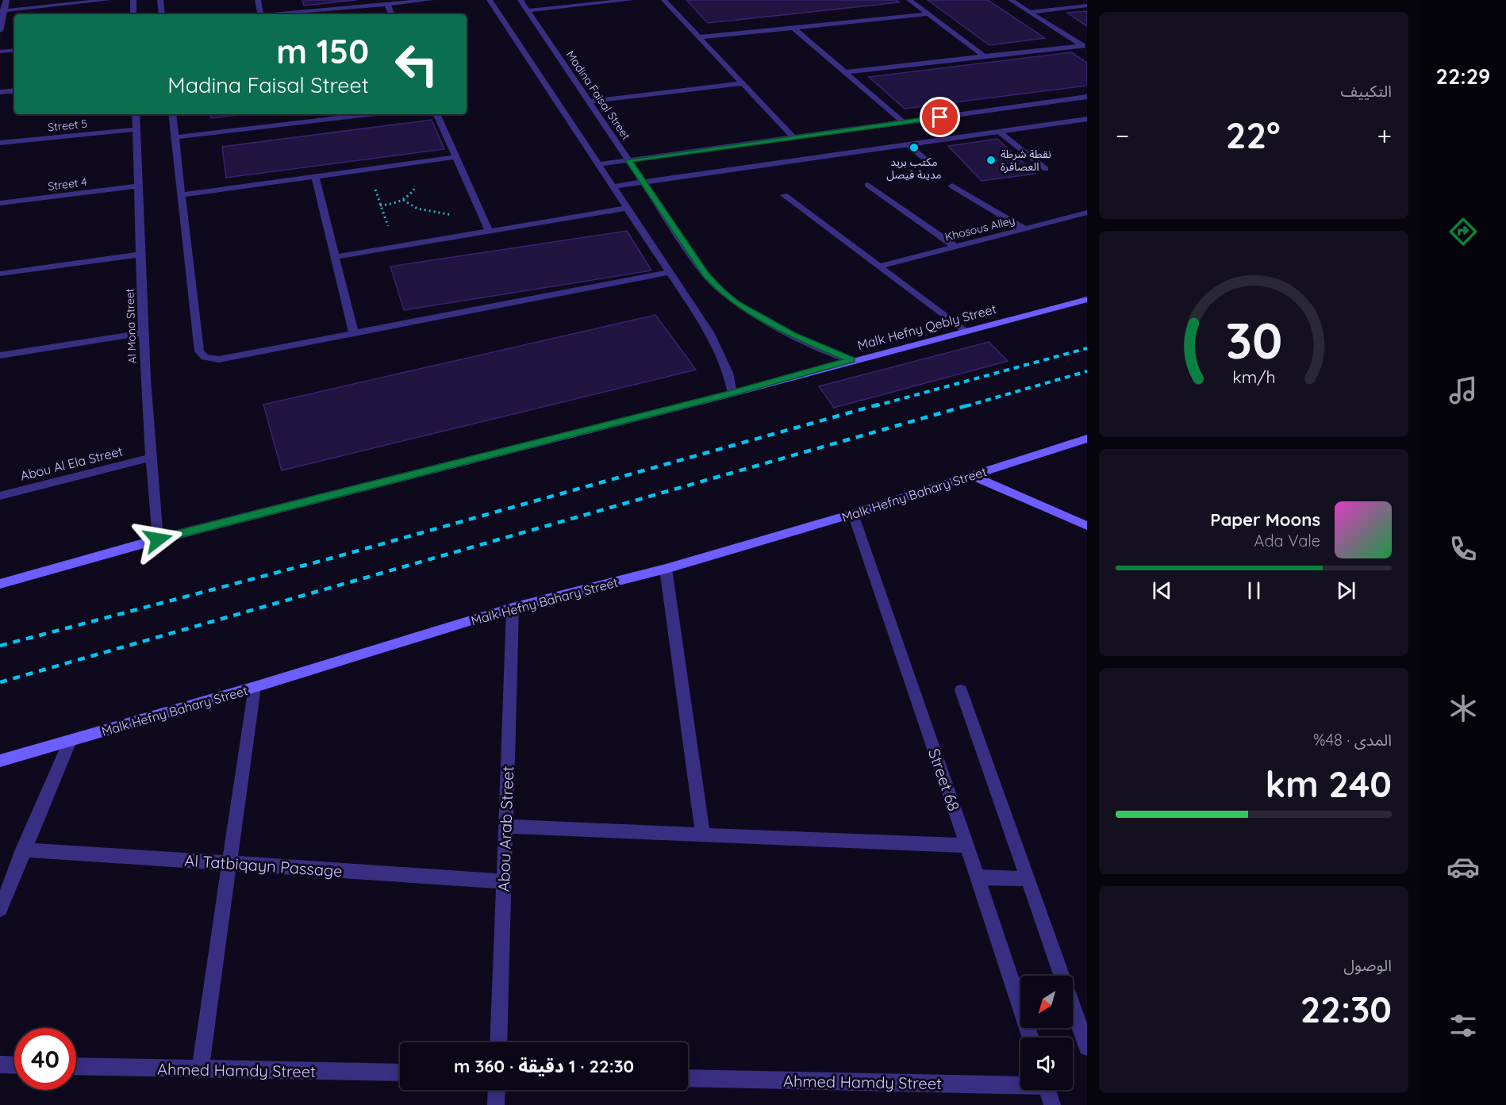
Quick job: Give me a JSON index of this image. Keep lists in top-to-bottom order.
{
  "streets": {
    "street": [
      "Madina Faisal Street",
      "Street 5",
      "Street 4",
      "Khosous Alley",
      "Al Mona Street",
      "Malk Hefny Qebly Street",
      "Abou Al Ela Street",
      "Malk Hefny Bahary Street",
      "Street 68",
      "Abou Arab Street",
      "Al Tatbiqayn Passage",
      "Ahmed Hamdy Street"
    ]
  },
  "crossings": [
    ["Madina Faisal Street", "Malk Hefny Qebly Street"],
    ["Street 5", "Al Mona Street"],
    ["Street 4", "Al Mona Street"],
    ["Al Mona Street", "Malk Hefny Qebly Street"],
    ["Al Mona Street", "Abou Al Ela Street"],
    ["Malk Hefny Bahary Street", "Street 68"],
    ["Malk Hefny Bahary Street", "Abou Arab Street"],
    ["Abou Arab Street", "Al Tatbiqayn Passage"]
  ],
  "places": ["مكتب بريد مدينة فيصل", "نقطة شرطة العصافرة"],
  "north": "bottom left",
  "page": {
    "tabs": "22:29",
    "tile": [
      "التكييف",
      ["المدى · 48%", "240 km"],
      ["الوصول", "22:30"]
    ],
    "turn": ["150 m", "Madina Faisal Street"],
    "heat": ["−", "22°", "+"],
    "song": ["Paper Moons", "Ada Vale"],
    "limit": "40",
    "trip": "22:30 · 1 دقيقة · 360 m",
    "gauge": ["30", "km/h"]
  }
}
